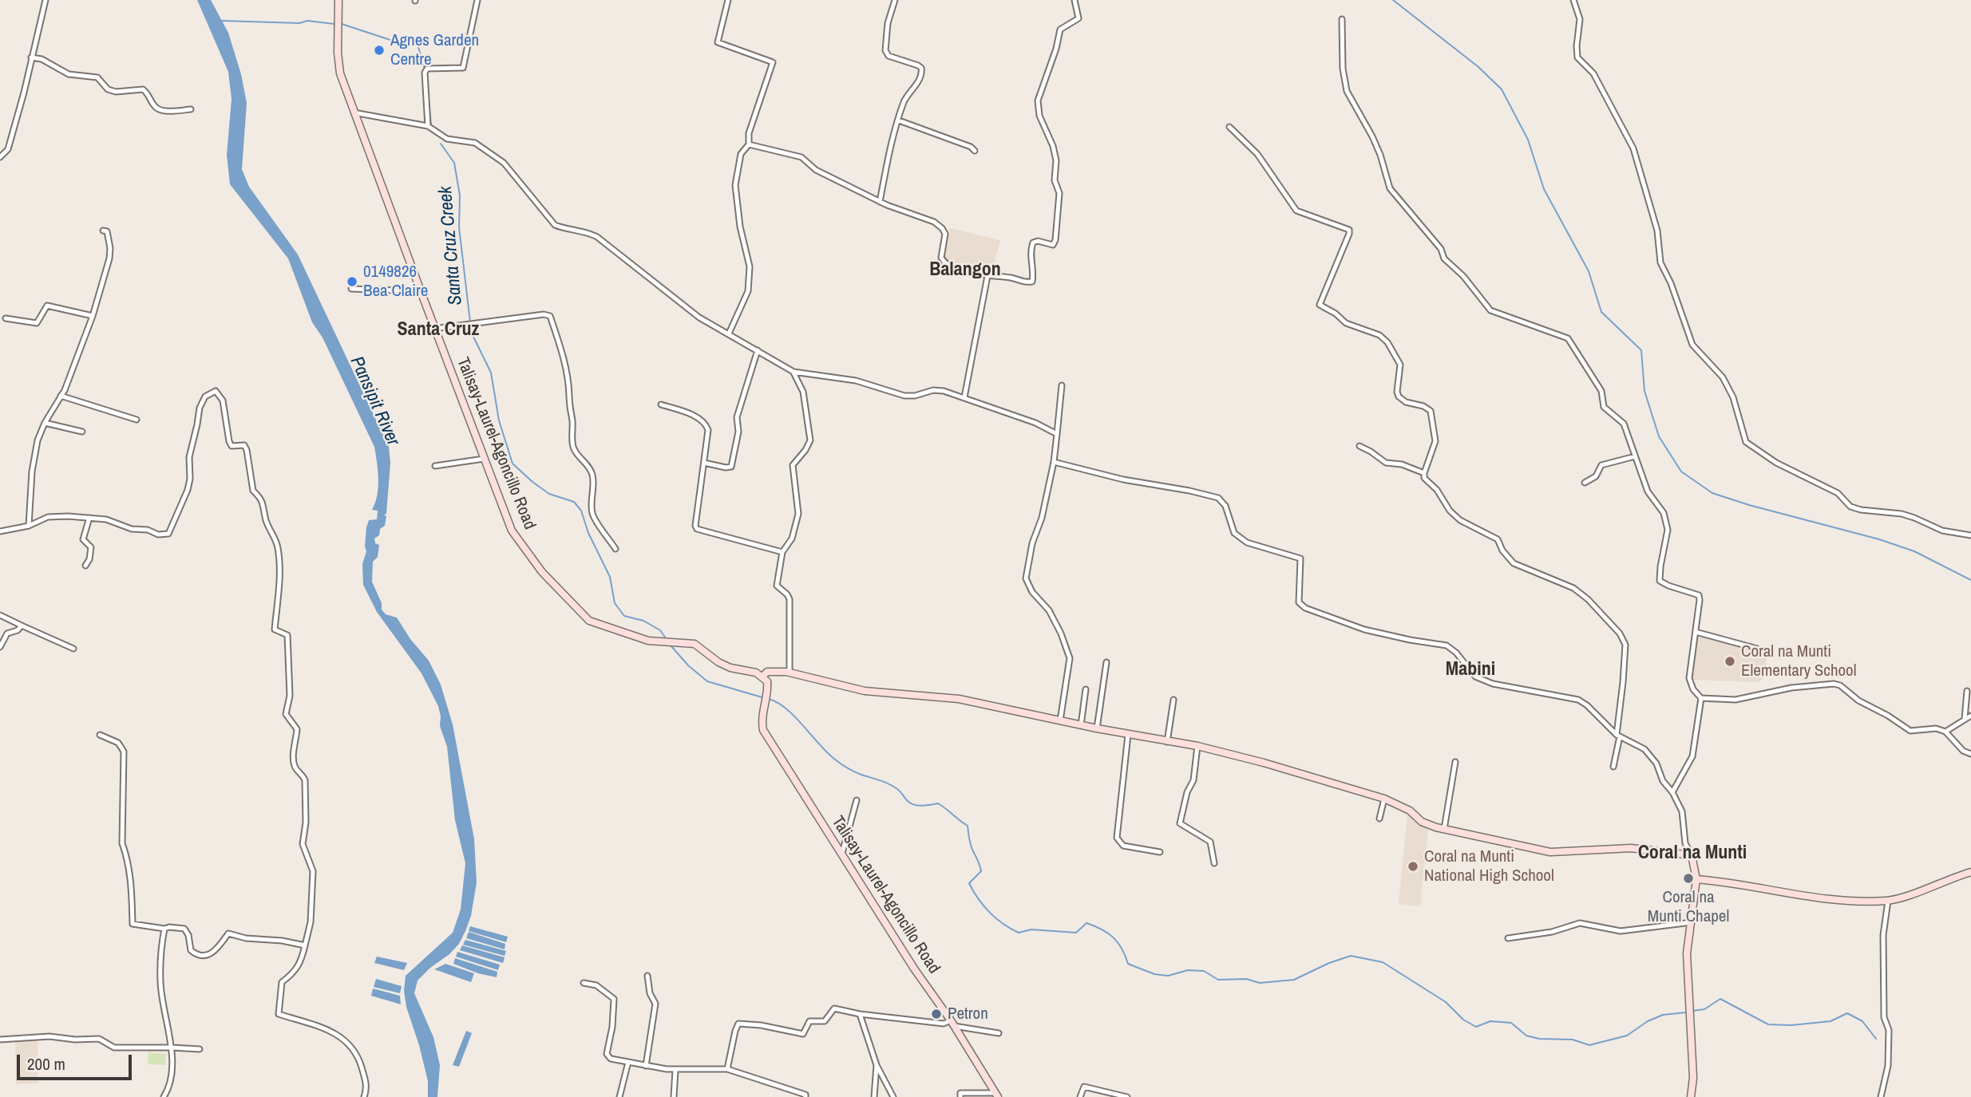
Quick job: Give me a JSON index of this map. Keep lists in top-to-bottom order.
{
  "streets": {
    "street": ["Talisay-Laurel-Agoncillo Road"]
  },
  "districts": [
    "Balangon",
    "Santa Cruz",
    "Mabini",
    "Coral na Munti"
  ],
  "water": ["Santa Cruz Creek", "Pansipit River"],
  "places": [
    "Agnes Garden Centre",
    "0149826 Bea Claire",
    "Coral na Munti Elementary School",
    "Coral na Munti National High School",
    "Coral na Munti Chapel",
    "Petron"
  ],
  "scale_bar": "200 m"
}
